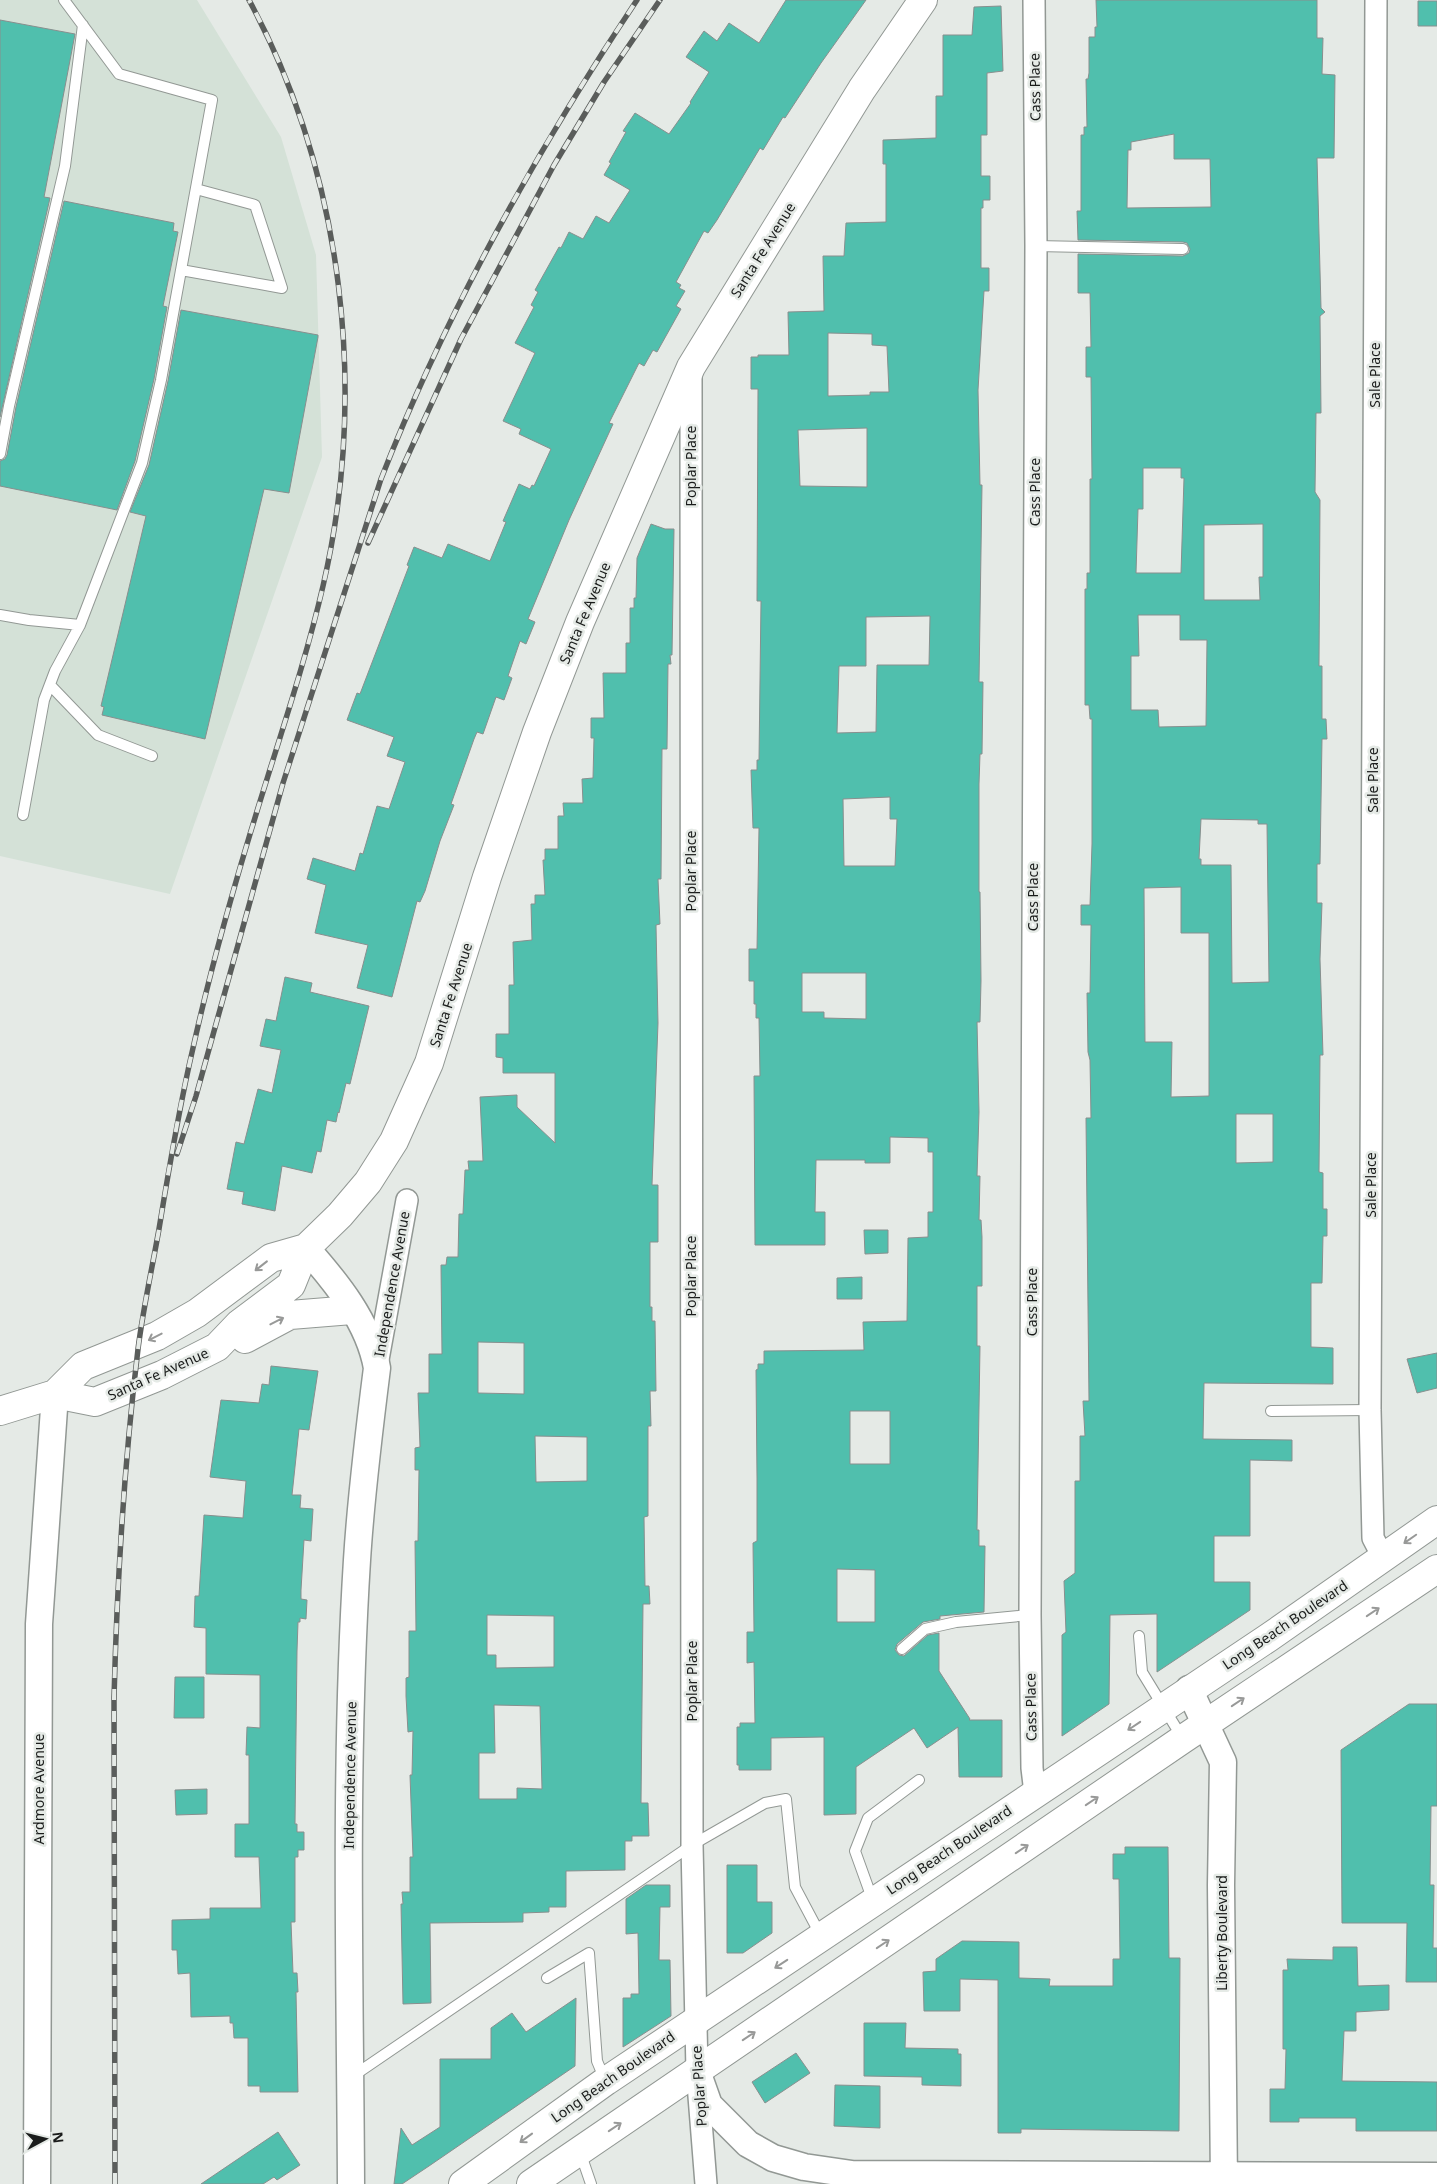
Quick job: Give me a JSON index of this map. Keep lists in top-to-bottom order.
{
  "streets": {
    "main road": ["Santa Fe Avenue", "Long Beach Boulevard"],
    "street": [
      "Cass Place",
      "Sale Place",
      "Poplar Place",
      "Independence Avenue",
      "Ardmore Avenue",
      "Liberty Boulevard"
    ]
  },
  "crossings": [
    ["Cass Place", "Long Beach Boulevard"],
    ["Santa Fe Avenue", "Poplar Place"],
    ["Santa Fe Avenue", "Independence Avenue"],
    ["Santa Fe Avenue", "Ardmore Avenue"],
    ["Sale Place", "Long Beach Boulevard"],
    ["Poplar Place", "Long Beach Boulevard"],
    ["Long Beach Boulevard", "Liberty Boulevard"]
  ],
  "north": "right"
}
